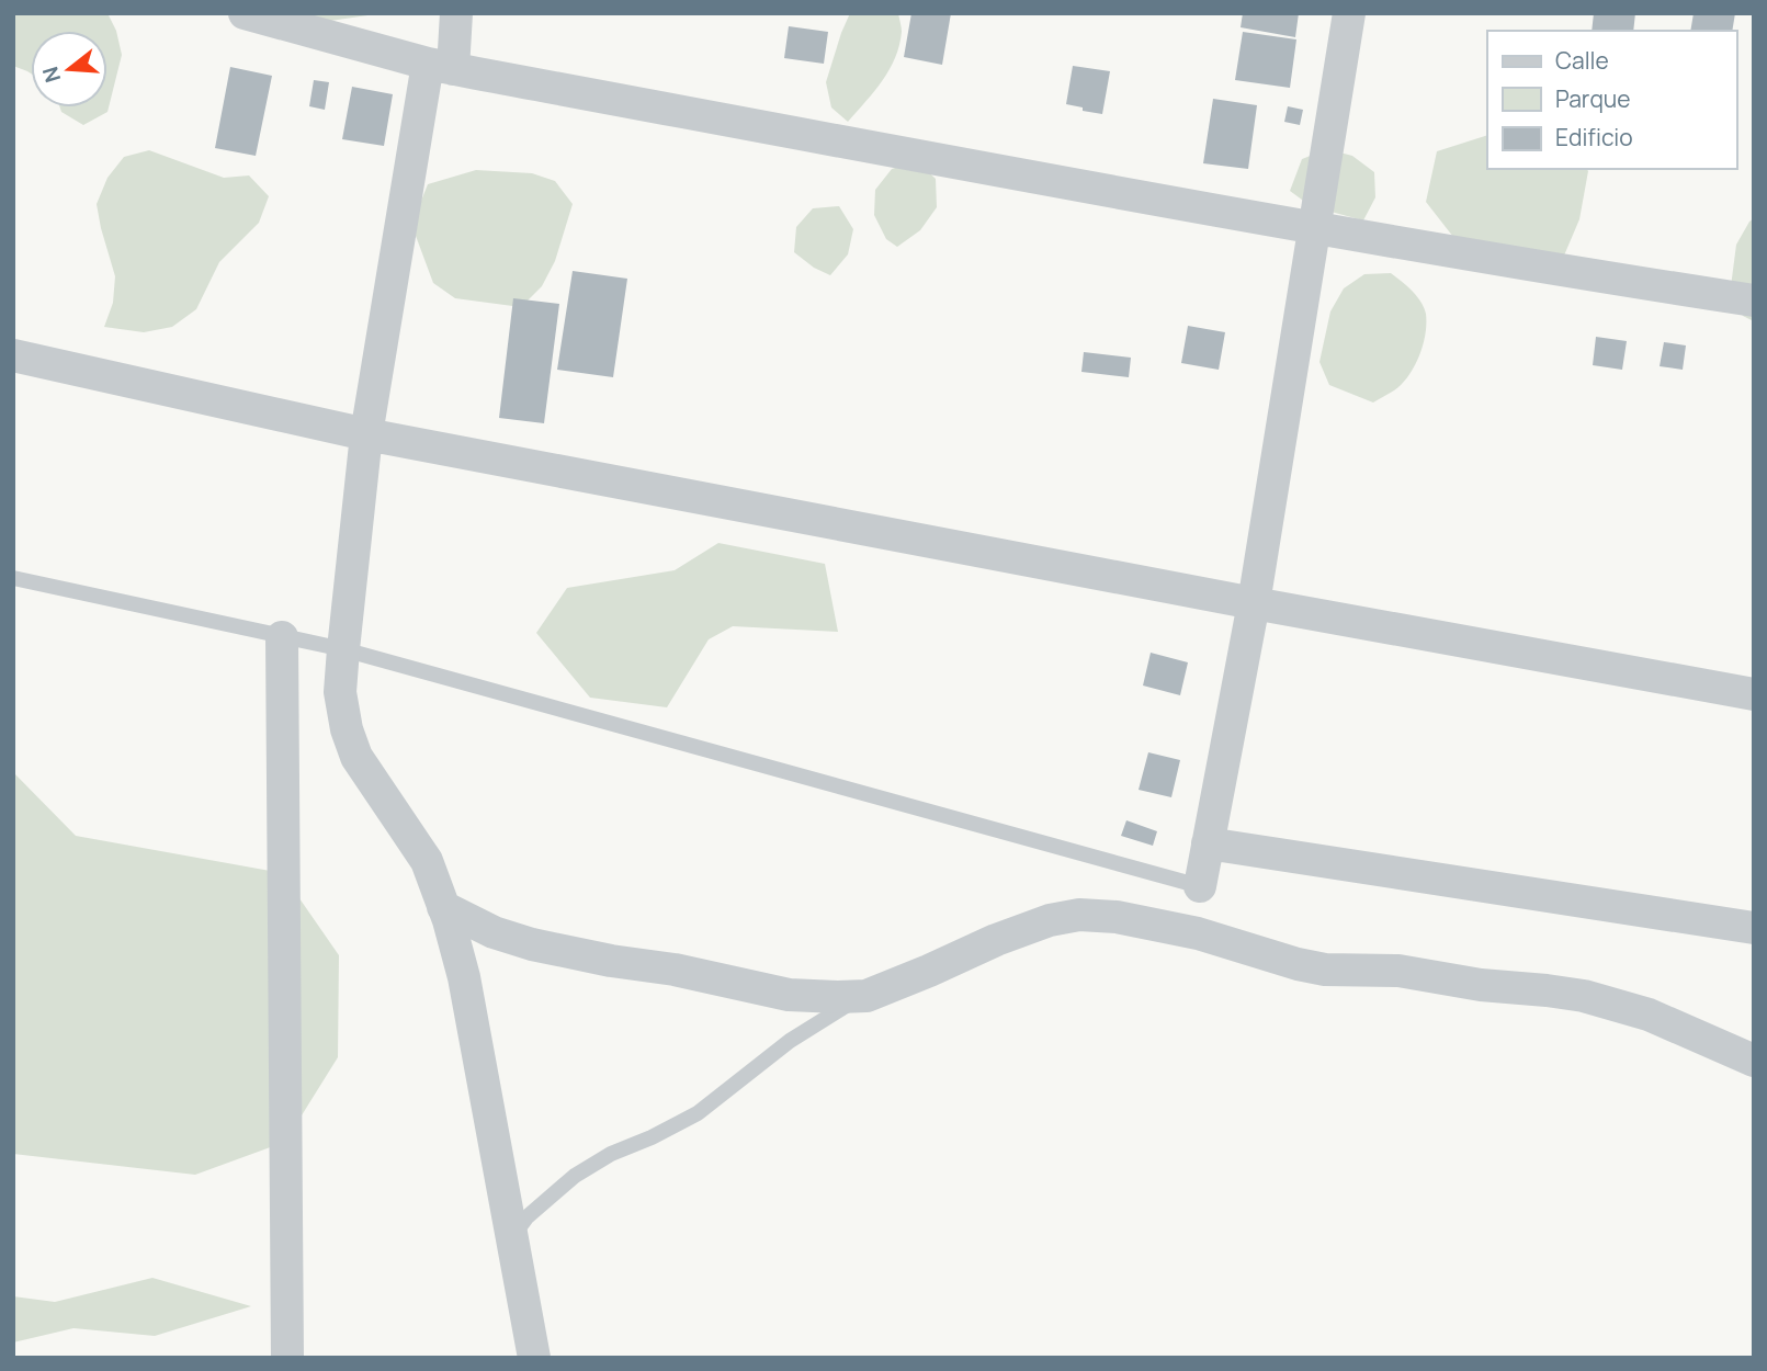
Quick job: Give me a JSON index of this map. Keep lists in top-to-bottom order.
{
  "legend": ["Calle", "Parque", "Edificio"],
  "north": "left"
}
